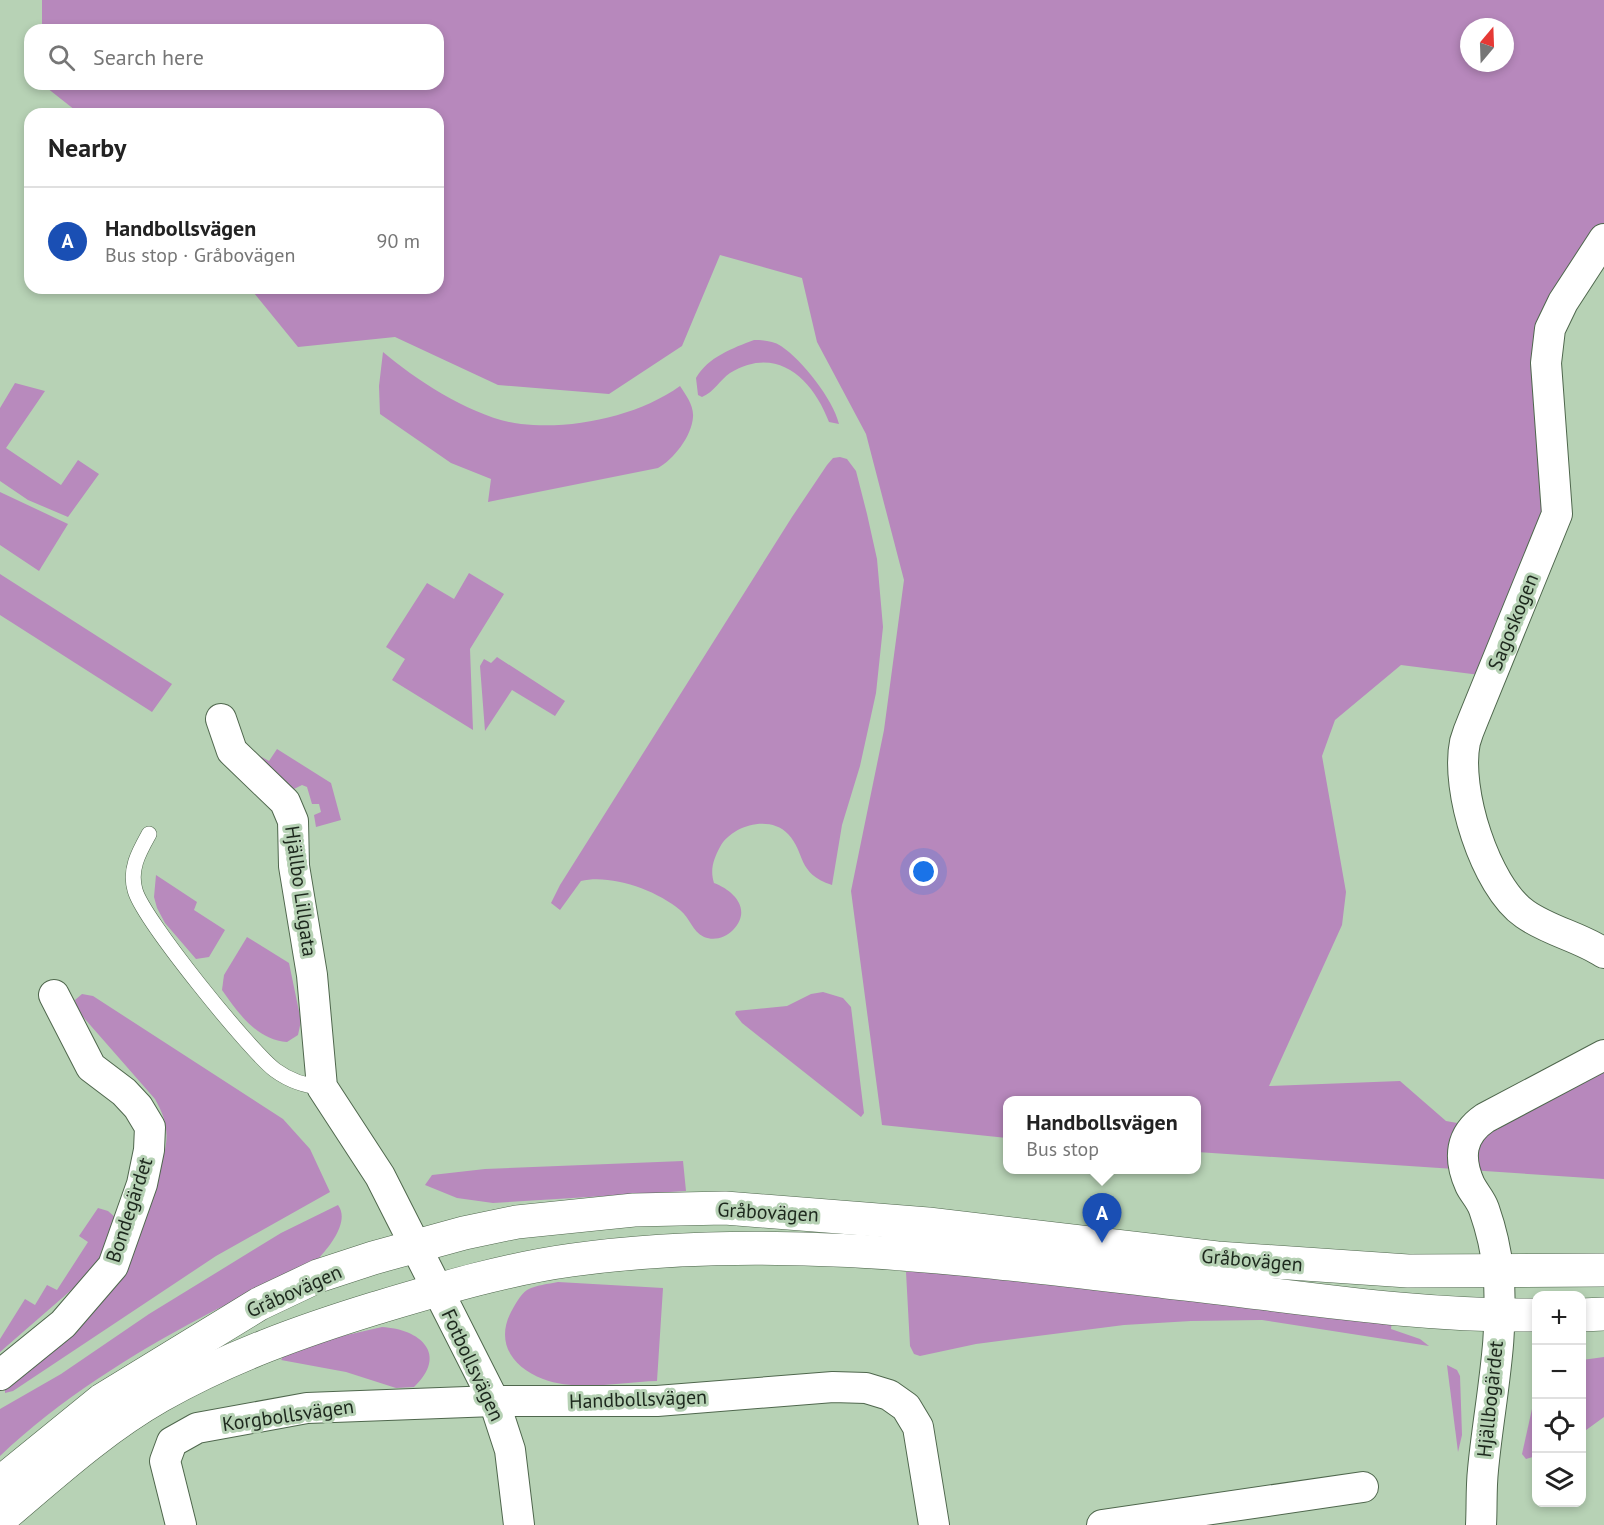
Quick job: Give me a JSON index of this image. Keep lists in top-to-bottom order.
{
  "streets": {
    "main road": ["Gråbovägen"],
    "street": [
      "Sagoskogen",
      "Hjällbo Lillgata",
      "Bondegärdet",
      "Fotbollsvägen",
      "Handbollsvägen",
      "Hjällbogärdet",
      "Korgbollsvägen"
    ]
  },
  "crossings": [
    ["Hjällbo Lillgata", "Gråbovägen"],
    ["Hjällbo Lillgata", "Fotbollsvägen"],
    ["Gråbovägen", "Fotbollsvägen"],
    ["Gråbovägen", "Hjällbogärdet"],
    ["Fotbollsvägen", "Handbollsvägen"],
    ["Fotbollsvägen", "Korgbollsvägen"],
    ["Handbollsvägen", "Korgbollsvägen"]
  ],
  "north": "top",
  "page": {
    "search": "Search here",
    "heading": "Nearby",
    "list": [
      {
        "mark": "A",
        "name": "Handbollsvägen",
        "note": "Bus stop · Gråbovägen",
        "value": "90 m"
      }
    ],
    "popup": ["Handbollsvägen", "Bus stop"],
    "pins": "A",
    "map_buttons": ["+", "−"]
  }
}
